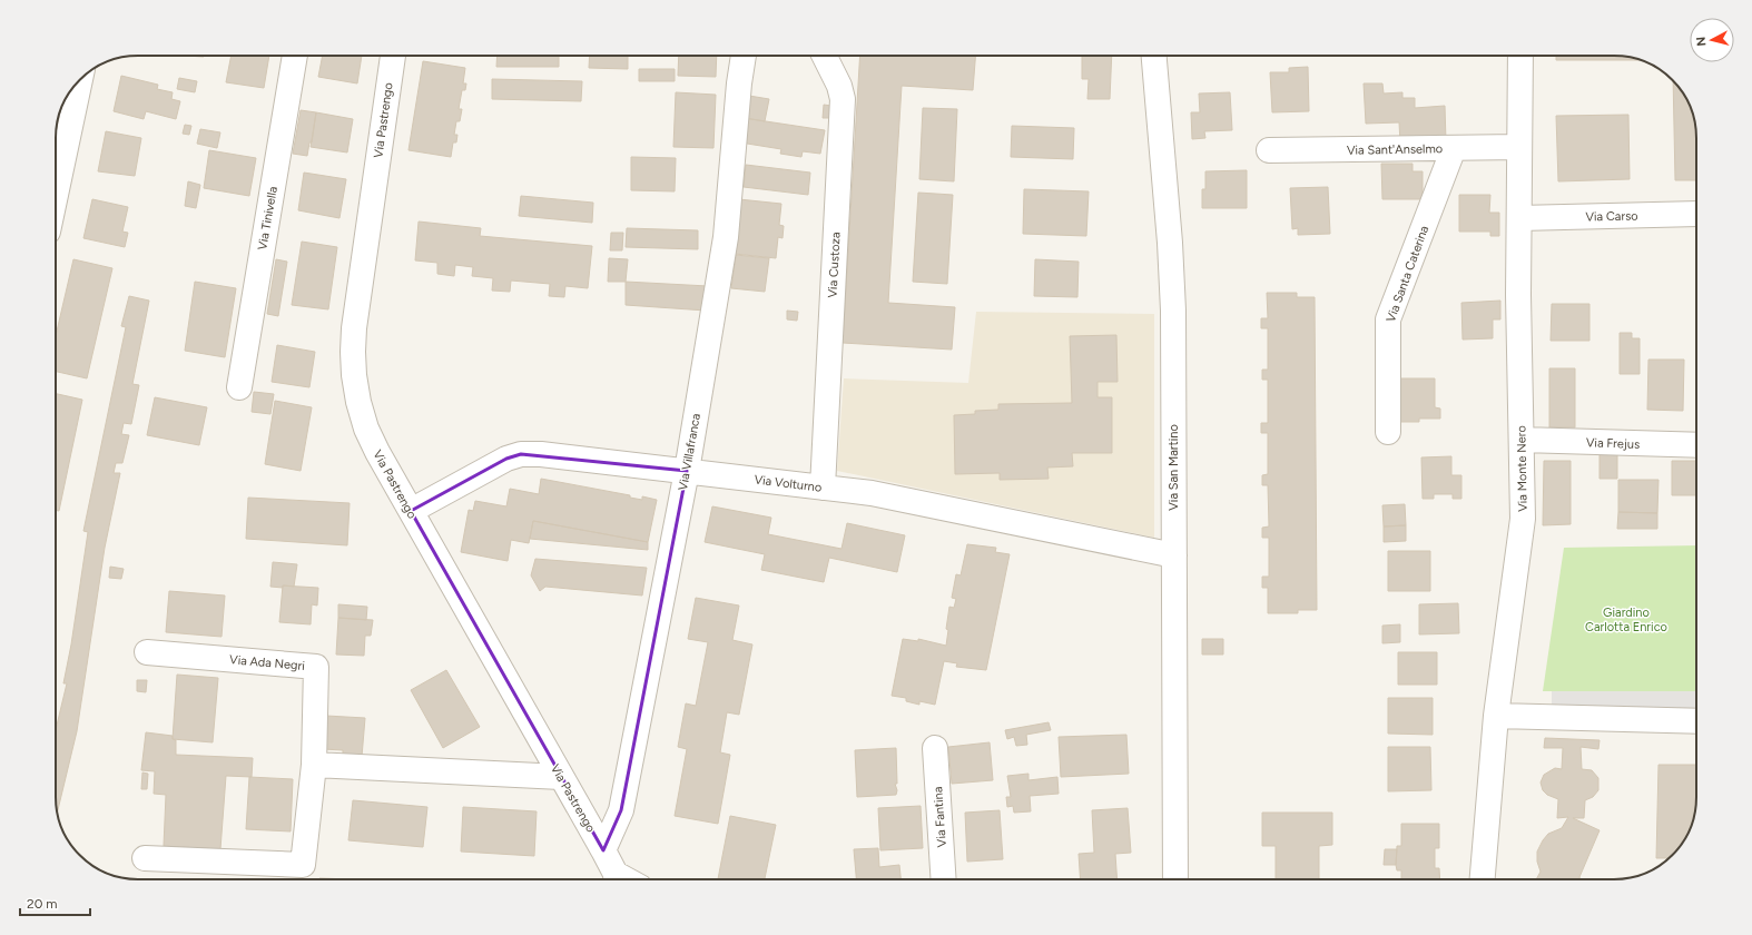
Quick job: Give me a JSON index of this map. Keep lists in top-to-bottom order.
{
  "streets": {
    "street": [
      "Via Pastrengo",
      "Via Sant'Anselmo",
      "Via Carso",
      "Via Tinivella",
      "Via Custoza",
      "Via Santa Caterina",
      "Via Frejus",
      "Via Villafranca",
      "Via San Martino",
      "Via Monte Nero",
      "Via Volturno",
      "Via Ada Negri",
      "Via Fantina"
    ]
  },
  "crossings": [
    ["Via Pastrengo", "Via Villafranca"],
    ["Via Pastrengo", "Via Volturno"],
    ["Via Sant'Anselmo", "Via Santa Caterina"],
    ["Via Sant'Anselmo", "Via Monte Nero"],
    ["Via Carso", "Via Monte Nero"],
    ["Via Custoza", "Via Volturno"],
    ["Via Frejus", "Via Monte Nero"],
    ["Via Villafranca", "Via Volturno"],
    ["Via San Martino", "Via Volturno"]
  ],
  "parks": ["Giardino Carlotta Enrico"],
  "scale_bar": "20 m",
  "north": "left"
}
